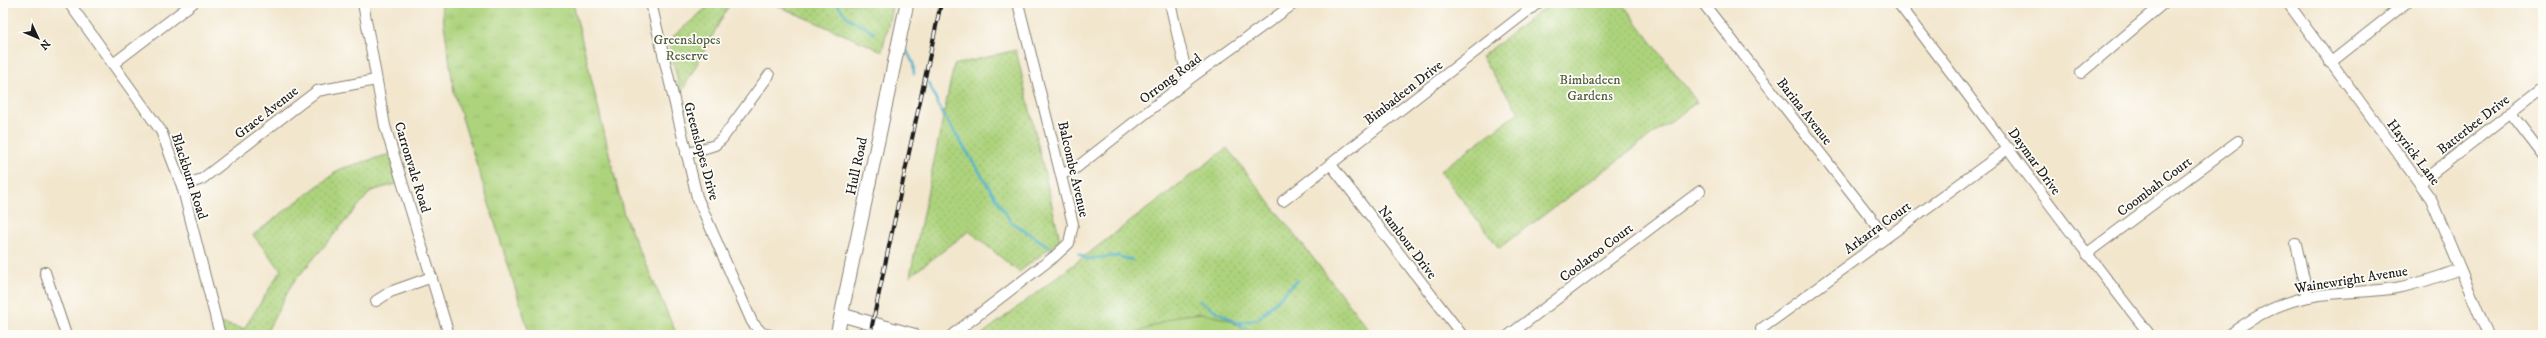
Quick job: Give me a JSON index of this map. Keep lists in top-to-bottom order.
{
  "streets": {
    "main road": ["Hull Road"],
    "street": [
      "Orrong Road",
      "Bimbadeen Drive",
      "Barina Avenue",
      "Grace Avenue",
      "Batterbee Drive",
      "Greenslopes Drive",
      "Hayrick Lane",
      "Daymar Drive",
      "Carronvale Road",
      "Balcombe Avenue",
      "Blackburn Road",
      "Coombah Court",
      "Arkarra Court",
      "Nambour Drive",
      "Coolaroo Court",
      "Wainewright Avenue"
    ]
  },
  "crossings": [
    ["Orrong Road", "Balcombe Avenue"],
    ["Bimbadeen Drive", "Nambour Drive"],
    ["Barina Avenue", "Arkarra Court"],
    ["Grace Avenue", "Carronvale Road"],
    ["Grace Avenue", "Blackburn Road"],
    ["Batterbee Drive", "Hayrick Lane"],
    ["Hayrick Lane", "Wainewright Avenue"],
    ["Daymar Drive", "Coombah Court"],
    ["Daymar Drive", "Arkarra Court"]
  ],
  "parks": ["Greenslopes Reserve", "Bimbadeen Gardens"],
  "north": "bottom right"
}
